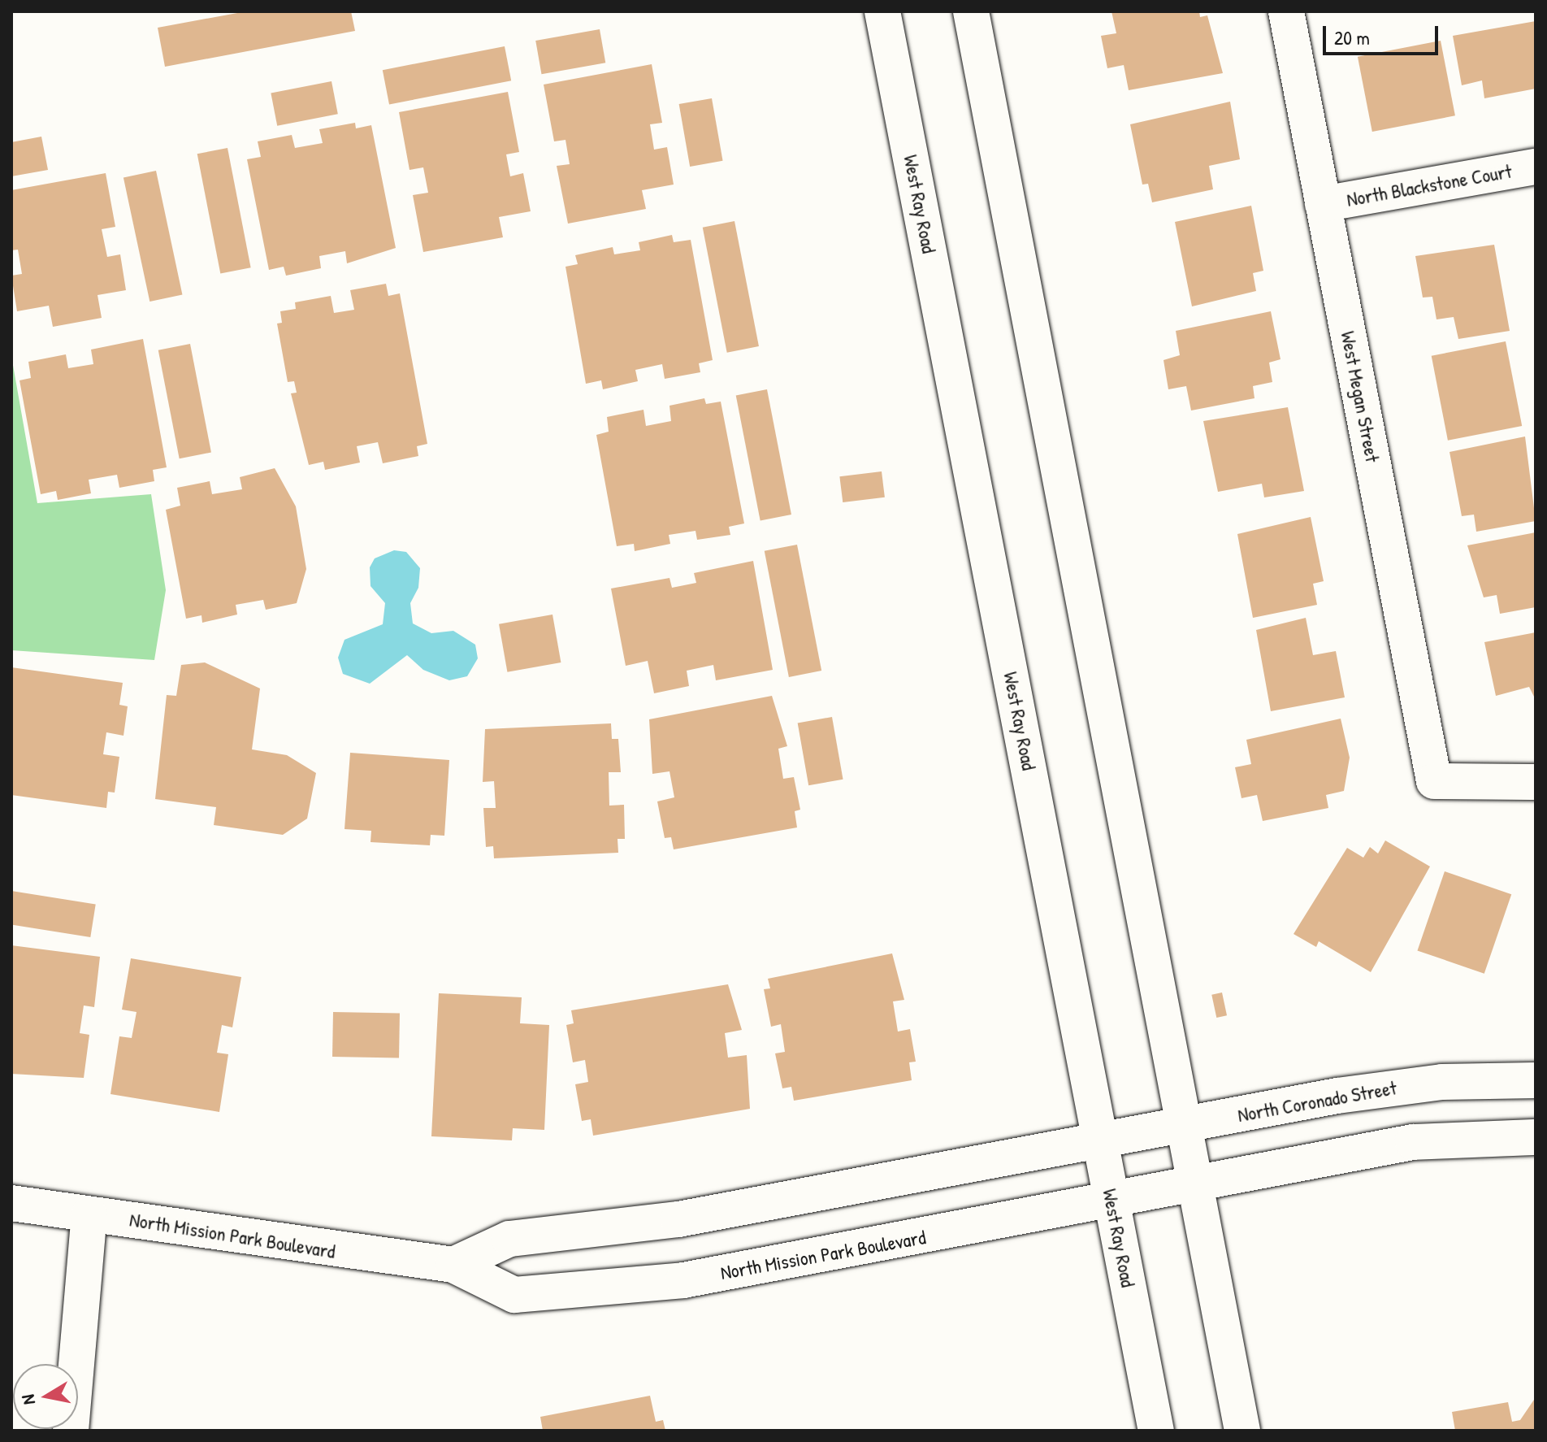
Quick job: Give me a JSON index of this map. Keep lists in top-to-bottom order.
{
  "streets": {
    "street": [
      "North Blackstone Court",
      "West Ray Road",
      "West Megan Street",
      "North Coronado Street",
      "North Mission Park Boulevard"
    ]
  },
  "crossings": [
    ["North Blackstone Court", "West Megan Street"],
    ["West Ray Road", "North Coronado Street"],
    ["West Ray Road", "North Mission Park Boulevard"]
  ],
  "scale_bar": "20 m",
  "north": "left"
}
